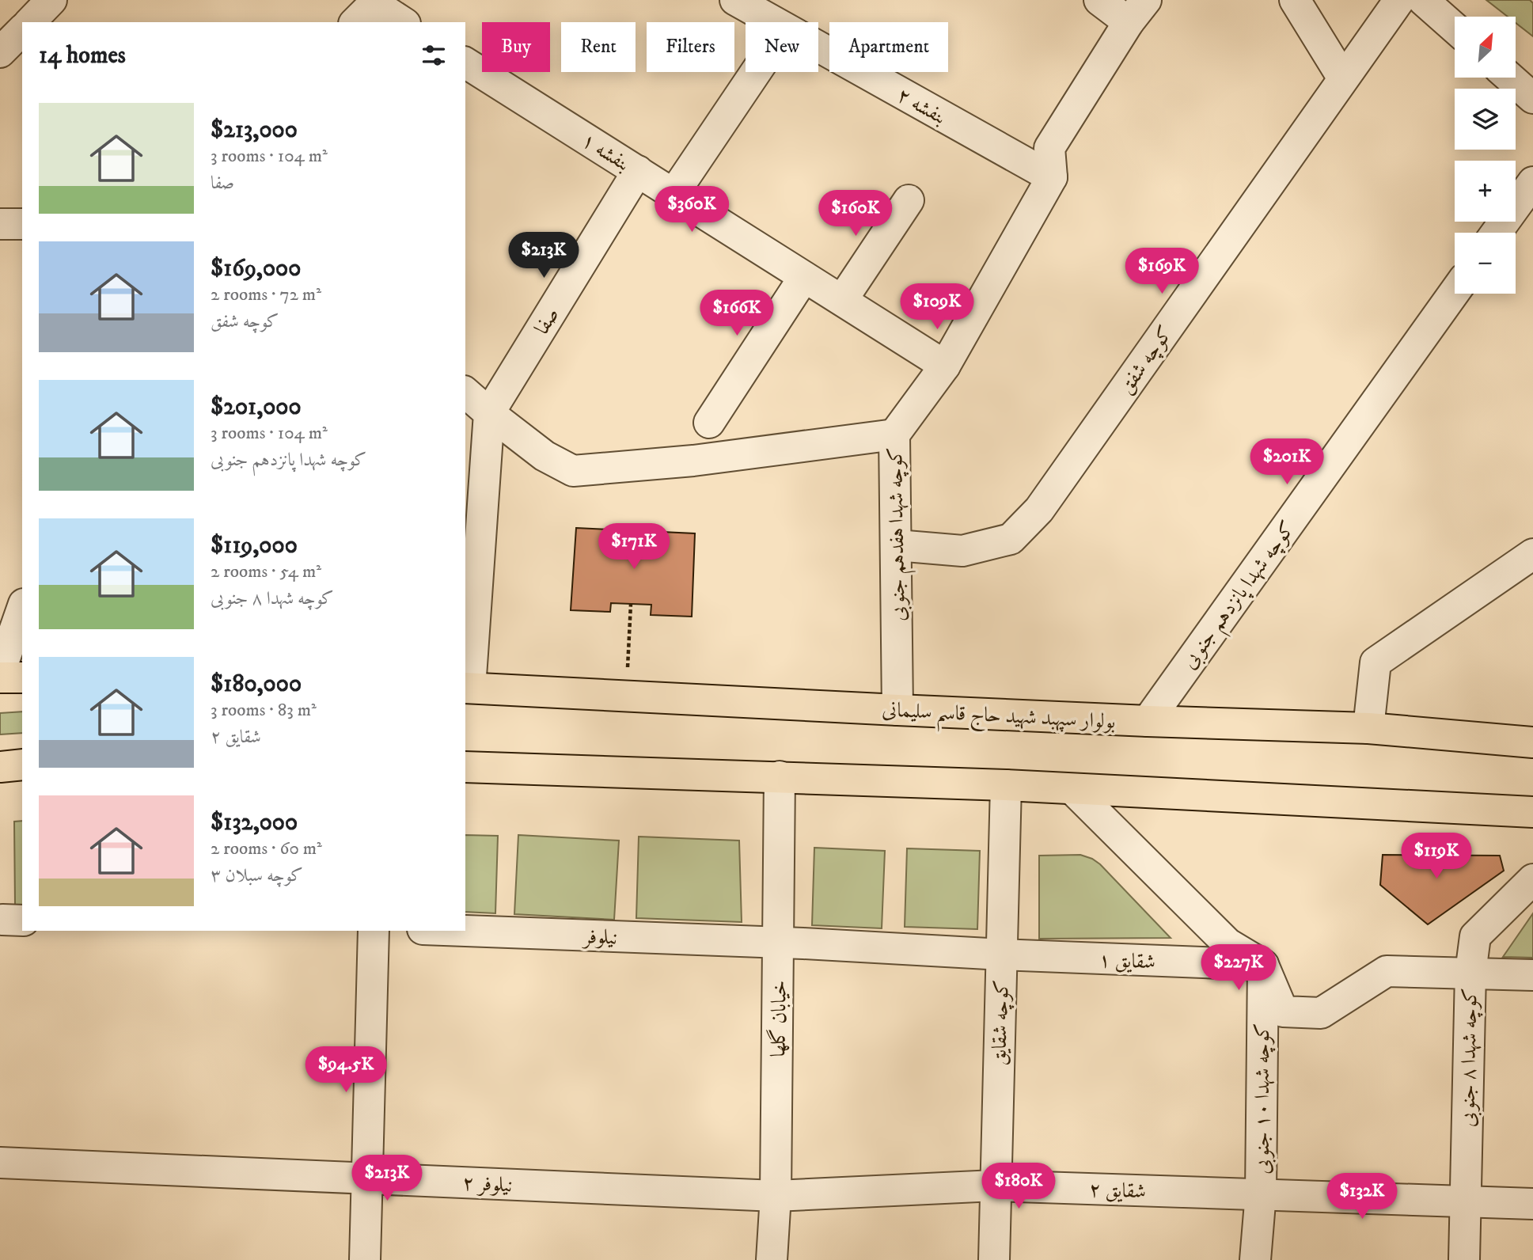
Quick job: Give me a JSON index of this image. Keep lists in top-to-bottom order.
{
  "streets": {
    "main road": ["بولوار سپهبد شهید حاج قاسم سلیمانی"],
    "street": [
      "بنفشه ۲",
      "بنفشه ۱",
      "صفا",
      "کوچه شفق",
      "کوچه شهدا هفدهم جنوبی",
      "کوچه شهدا پانزدهم جنوبی",
      "نیلوفر",
      "شقایق ۱",
      "خیابان گلها",
      "کوچه شقایق",
      "کوچه شهدا ۸ جنوبی",
      "کوچه شهدا ۱۰ جنوبی",
      "نیلوفر ۲",
      "شقایق ۲"
    ]
  },
  "crossings": [
    ["بنفشه ۲", "کوچه شهدا هفدهم جنوبی"],
    ["بنفشه ۱", "صفا"],
    ["بنفشه ۱", "کوچه شهدا هفدهم جنوبی"],
    ["کوچه شفق", "کوچه شهدا هفدهم جنوبی"],
    ["کوچه شهدا هفدهم جنوبی", "بولوار سپهبد شهید حاج قاسم سلیمانی"],
    ["کوچه شهدا پانزدهم جنوبی", "بولوار سپهبد شهید حاج قاسم سلیمانی"],
    ["نیلوفر", "شقایق ۱"],
    ["نیلوفر", "خیابان گلها"],
    ["شقایق ۱", "خیابان گلها"],
    ["شقایق ۱", "کوچه شقایق"],
    ["شقایق ۱", "کوچه شهدا ۱۰ جنوبی"],
    ["خیابان گلها", "نیلوفر ۲"],
    ["خیابان گلها", "شقایق ۲"],
    ["کوچه شقایق", "شقایق ۲"],
    ["کوچه شهدا ۸ جنوبی", "شقایق ۲"],
    ["کوچه شهدا ۱۰ جنوبی", "شقایق ۲"],
    ["نیلوفر ۲", "شقایق ۲"]
  ],
  "north": "top right",
  "page": {
    "map_buttons": ["+", "−"],
    "chip": [
      "Buy",
      "Rent",
      "Filters",
      "New",
      "Apartment"
    ],
    "heading": "14 homes",
    "list": [
      {
        "name": "$213,000",
        "note": "3 rooms · 104 m² · صفا"
      },
      {
        "name": "$169,000",
        "note": "2 rooms · 72 m² · کوچه شفق"
      },
      {
        "name": "$201,000",
        "note": "3 rooms · 104 m² · کوچه شهدا پانزدهم جنوبی"
      },
      {
        "name": "$119,000",
        "note": "2 rooms · 54 m² · کوچه شهدا ۸ جنوبی"
      },
      {
        "name": "$180,000",
        "note": "3 rooms · 83 m² · شقایق ۲"
      },
      {
        "name": "$132,000",
        "note": "2 rooms · 60 m² · کوچه سبلان ۳"
      }
    ],
    "price": [
      "$360K",
      "$160K",
      "$213K",
      "$169K",
      "$109K",
      "$166K",
      "$201K",
      "$171K",
      "$119K",
      "$227K",
      "$94.5K",
      "$213K",
      "$180K",
      "$132K"
    ]
  }
}
